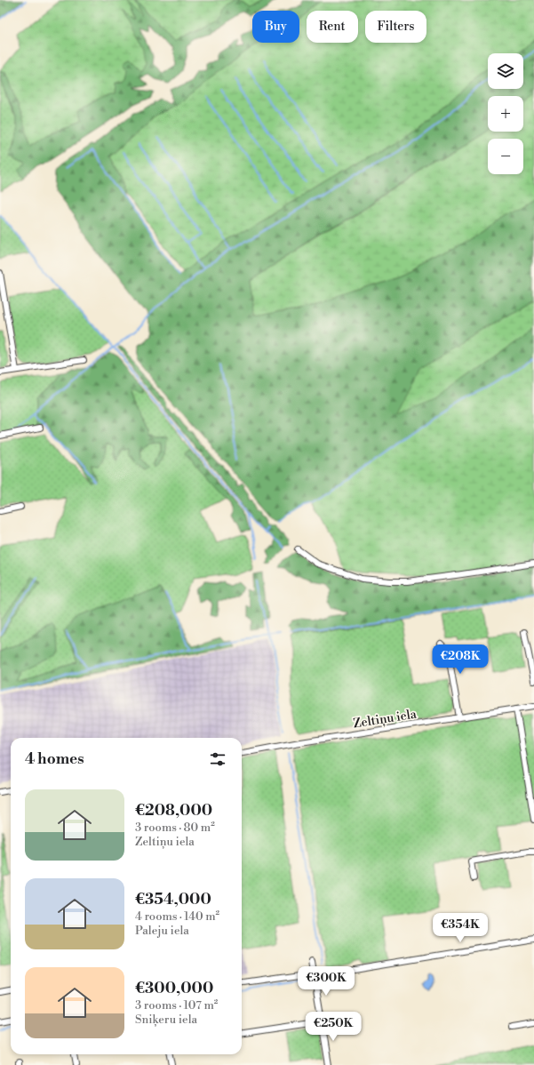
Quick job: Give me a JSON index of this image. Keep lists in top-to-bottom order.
{
  "streets": {
    "street": ["Zeltiņu iela"]
  },
  "page": {
    "chip": ["Buy", "Rent", "Filters"],
    "map_buttons": ["+", "−"],
    "price": [
      "€208K",
      "€354K",
      "€300K",
      "€250K"
    ],
    "heading": "4 homes",
    "list": [
      {
        "name": "€208,000",
        "note": "3 rooms · 80 m² · Zeltiņu iela"
      },
      {
        "name": "€354,000",
        "note": "4 rooms · 140 m² · Paleju iela"
      },
      {
        "name": "€300,000",
        "note": "3 rooms · 107 m² · Sniķeru iela"
      }
    ]
  }
}
